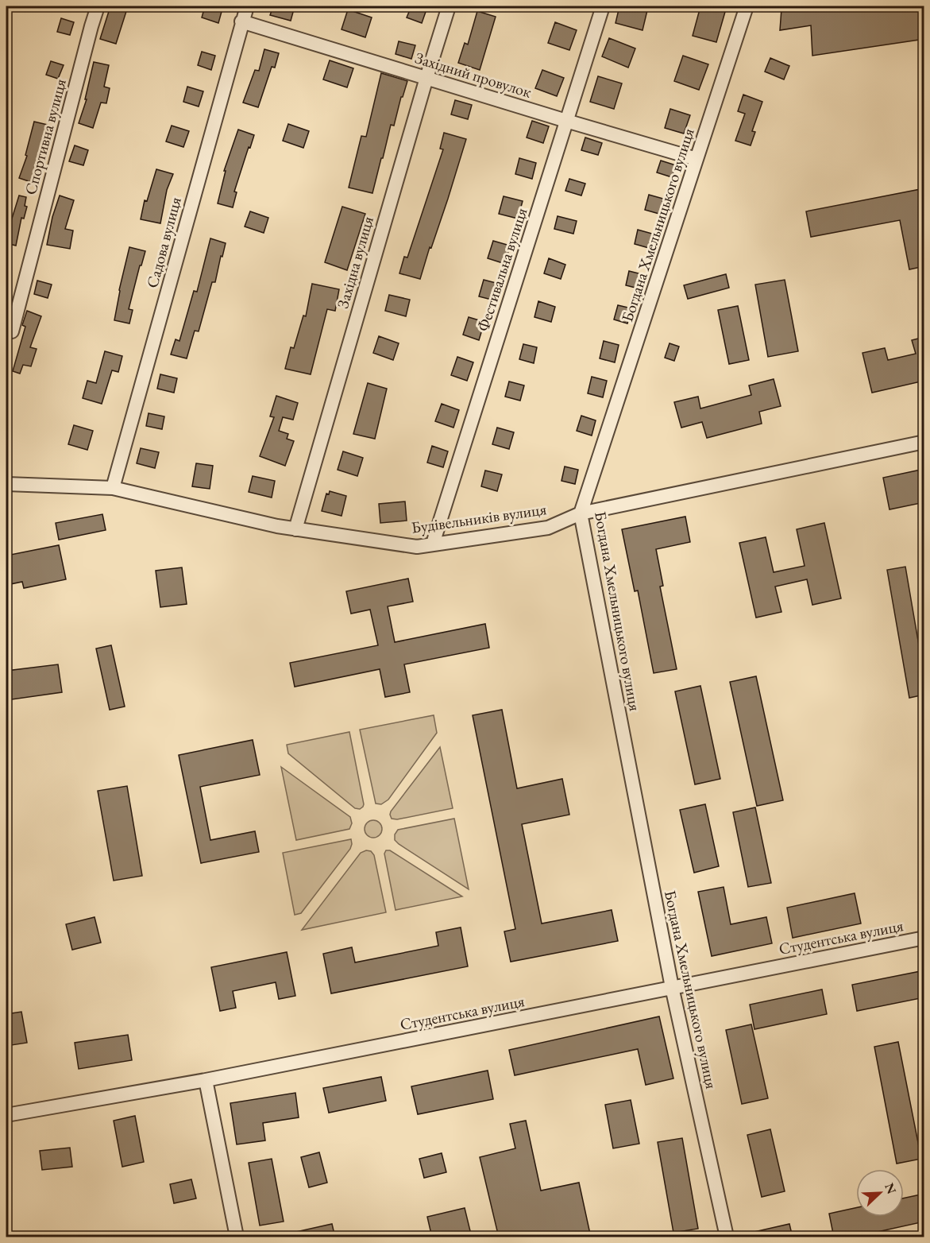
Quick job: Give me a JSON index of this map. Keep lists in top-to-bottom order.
{
  "streets": {
    "street": [
      "Західний провулок",
      "Спортивна вулиця",
      "Богдана Хмельницького вулиця",
      "Садова вулиця",
      "Західна вулиця",
      "Фестивальна вулиця",
      "Будівельників вулиця",
      "Студентська вулиця"
    ]
  },
  "crossings": [
    ["Західний провулок", "Богдана Хмельницького вулиця"],
    ["Західний провулок", "Садова вулиця"],
    ["Західний провулок", "Західна вулиця"],
    ["Західний провулок", "Фестивальна вулиця"],
    ["Богдана Хмельницького вулиця", "Будівельників вулиця"],
    ["Богдана Хмельницького вулиця", "Студентська вулиця"],
    ["Садова вулиця", "Будівельників вулиця"],
    ["Західна вулиця", "Будівельників вулиця"],
    ["Фестивальна вулиця", "Будівельників вулиця"]
  ],
  "north": "top right"
}
